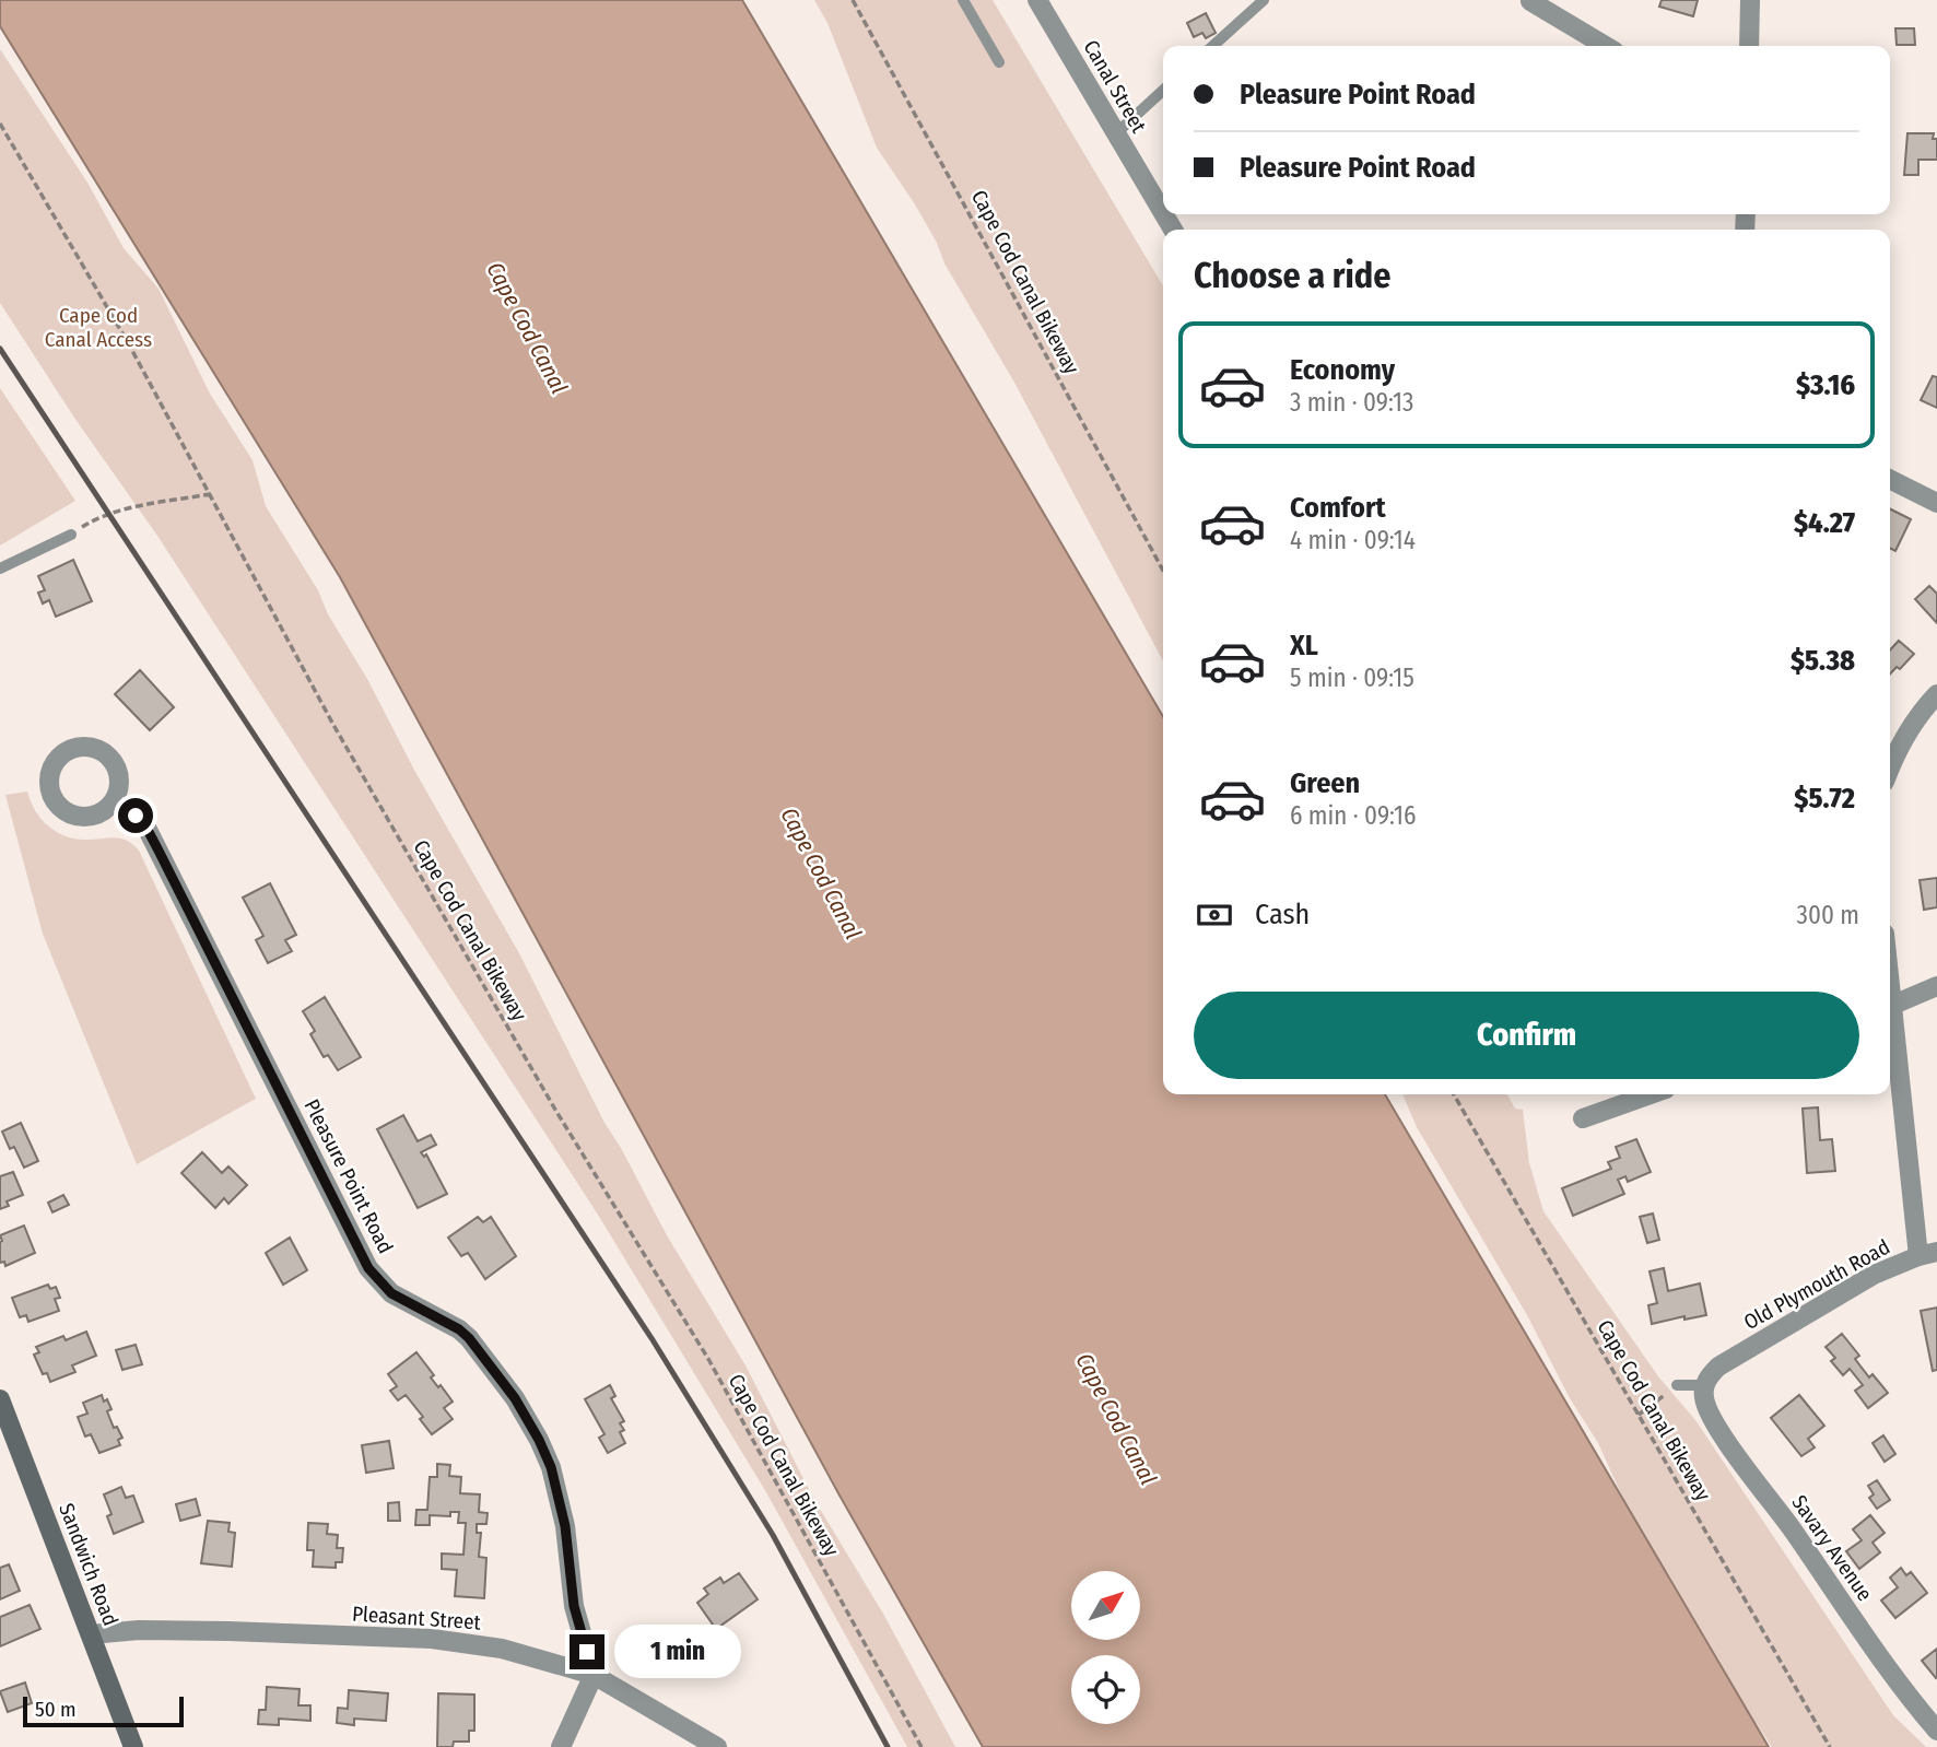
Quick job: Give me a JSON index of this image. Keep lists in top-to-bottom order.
{
  "streets": {
    "main road": ["Sandwich Road"],
    "street": [
      "Canal Street",
      "Pleasure Point Road",
      "Old Plymouth Road",
      "Savary Avenue",
      "Pleasant Street"
    ],
    "path": ["Cape Cod Canal Bikeway"]
  },
  "crossings": [
    ["Pleasure Point Road", "Pleasant Street"],
    ["Old Plymouth Road", "Savary Avenue"],
    ["Sandwich Road", "Pleasant Street"]
  ],
  "water": ["Cape Cod Canal"],
  "parks": ["Cape Cod Canal Access"],
  "scale_bar": "50 m",
  "north": "top right",
  "page": {
    "banner": ["Pleasure Point Road", "Pleasure Point Road"],
    "heading": "Choose a ride",
    "list": [
      {
        "name": "Economy",
        "note": "3 min · 09:13",
        "value": "$3.16"
      },
      {
        "name": "Comfort",
        "note": "4 min · 09:14",
        "value": "$4.27"
      },
      {
        "name": "XL",
        "note": "5 min · 09:15",
        "value": "$5.38"
      },
      {
        "name": "Green",
        "note": "6 min · 09:16",
        "value": "$5.72"
      }
    ],
    "pay": ["Cash", "300 m"],
    "buttons": "Confirm",
    "bubble": "1 min",
    "scale": "50 m"
  }
}
